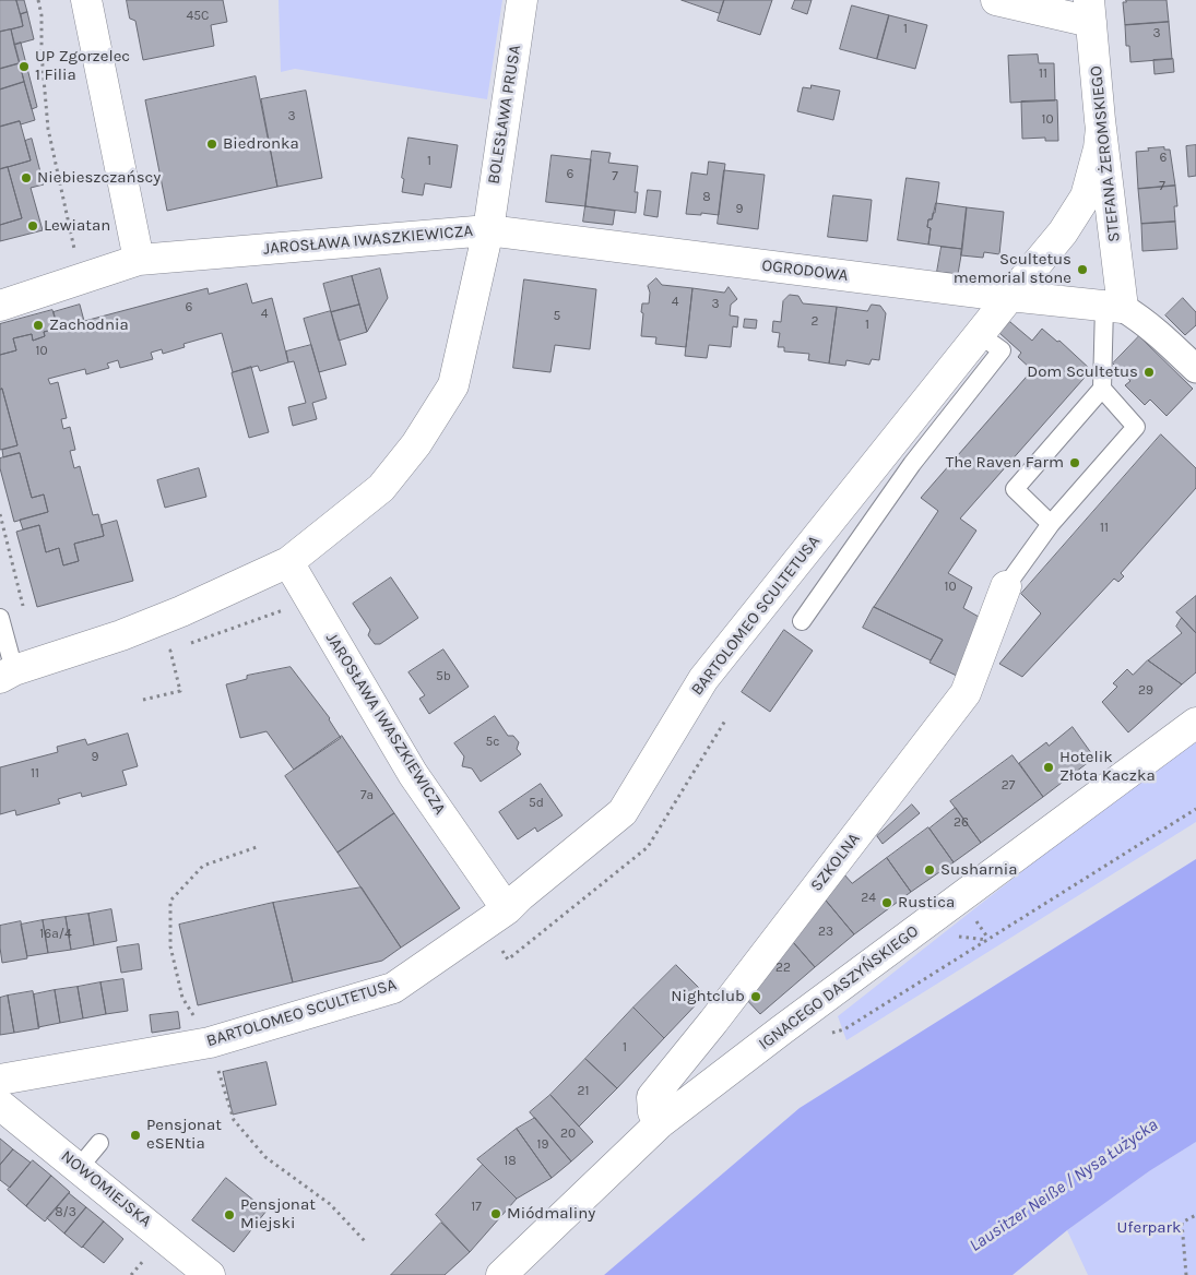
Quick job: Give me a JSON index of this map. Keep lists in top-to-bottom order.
{
  "streets": {
    "street": [
      "BOLESŁAWA PRUSA",
      "STEFANA ŻEROMSKIEGO",
      "JAROSŁAWA IWASZKIEWICZA",
      "OGRODOWA",
      "BARTOLOMEO SCULTETUSA",
      "SZKOLNA",
      "IGNACEGO DASZYŃSKIEGO",
      "NOWOMIEJSKA"
    ]
  },
  "crossings": [
    ["BOLESŁAWA PRUSA", "JAROSŁAWA IWASZKIEWICZA"],
    ["BOLESŁAWA PRUSA", "OGRODOWA"],
    ["STEFANA ŻEROMSKIEGO", "OGRODOWA"],
    ["STEFANA ŻEROMSKIEGO", "BARTOLOMEO SCULTETUSA"],
    ["JAROSŁAWA IWASZKIEWICZA", "OGRODOWA"],
    ["JAROSŁAWA IWASZKIEWICZA", "BARTOLOMEO SCULTETUSA"],
    ["OGRODOWA", "BARTOLOMEO SCULTETUSA"],
    ["SZKOLNA", "IGNACEGO DASZYŃSKIEGO"]
  ],
  "water": ["Lausitzer Neiße / Nysa Łużycka"],
  "parks": ["Uferpark"],
  "places": [
    "UP Zgorzelec 1 Filia",
    "Biedronka",
    "Niebieszczańscy",
    "Lewiatan",
    "Scultetus memorial stone",
    "Zachodnia",
    "Dom Scultetus",
    "The Raven Farm",
    "Hotelik Złota Kaczka",
    "Susharnia",
    "Rustica",
    "Nightclub",
    "Pensjonat eSENtia",
    "Miódmaliny",
    "Pensjonat Miejski"
  ],
  "house_numbers": [
    "45C",
    "1",
    "3",
    "11",
    "3",
    "10",
    "6",
    "1",
    "6",
    "7",
    "7",
    "8",
    "9",
    "4",
    "3",
    "6",
    "4",
    "5",
    "2",
    "1",
    "10",
    "11",
    "10",
    "5b",
    "29",
    "5c",
    "9",
    "11",
    "27",
    "7a",
    "5d",
    "26",
    "24",
    "23",
    "16a/4",
    "22",
    "1",
    "21",
    "20",
    "19",
    "18",
    "17",
    "8/3"
  ]
}
